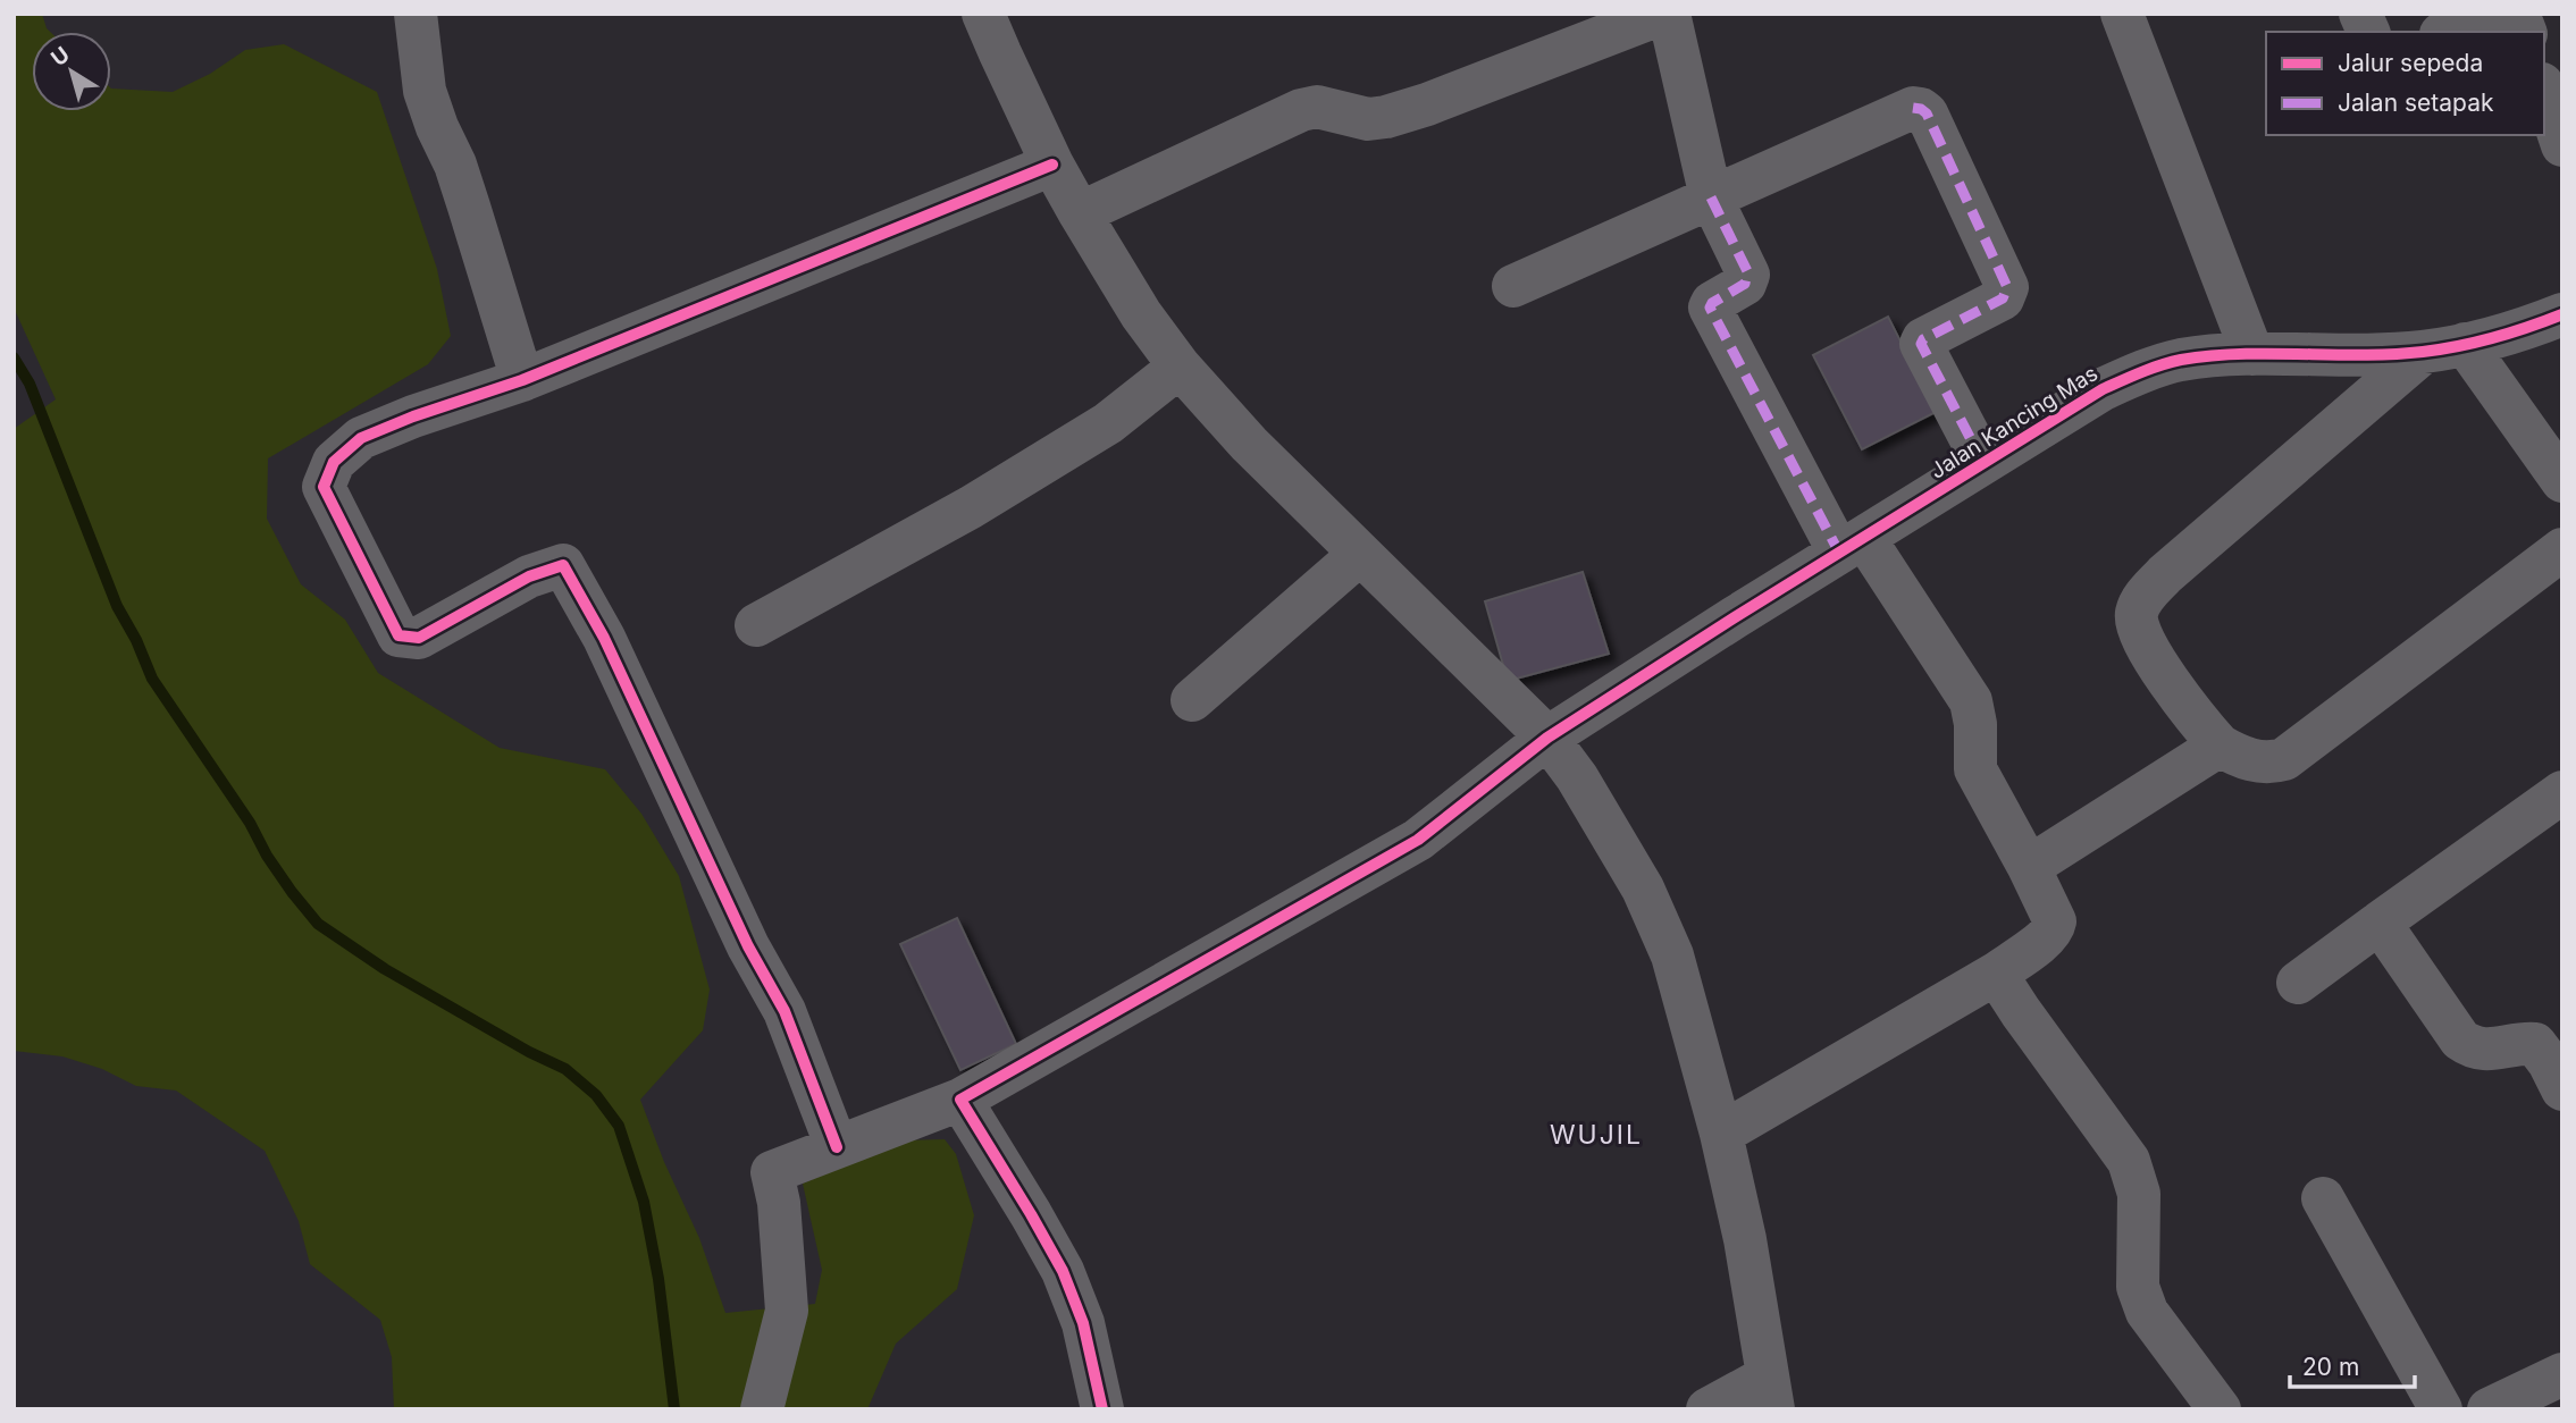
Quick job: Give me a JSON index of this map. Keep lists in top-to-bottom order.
{
  "streets": {
    "street": ["Jalan Kancing Mas"]
  },
  "districts": ["WUJIL"],
  "legend": ["Jalur sepeda", "Jalan setapak"],
  "scale_bar": "20 m",
  "north": "top left"
}
